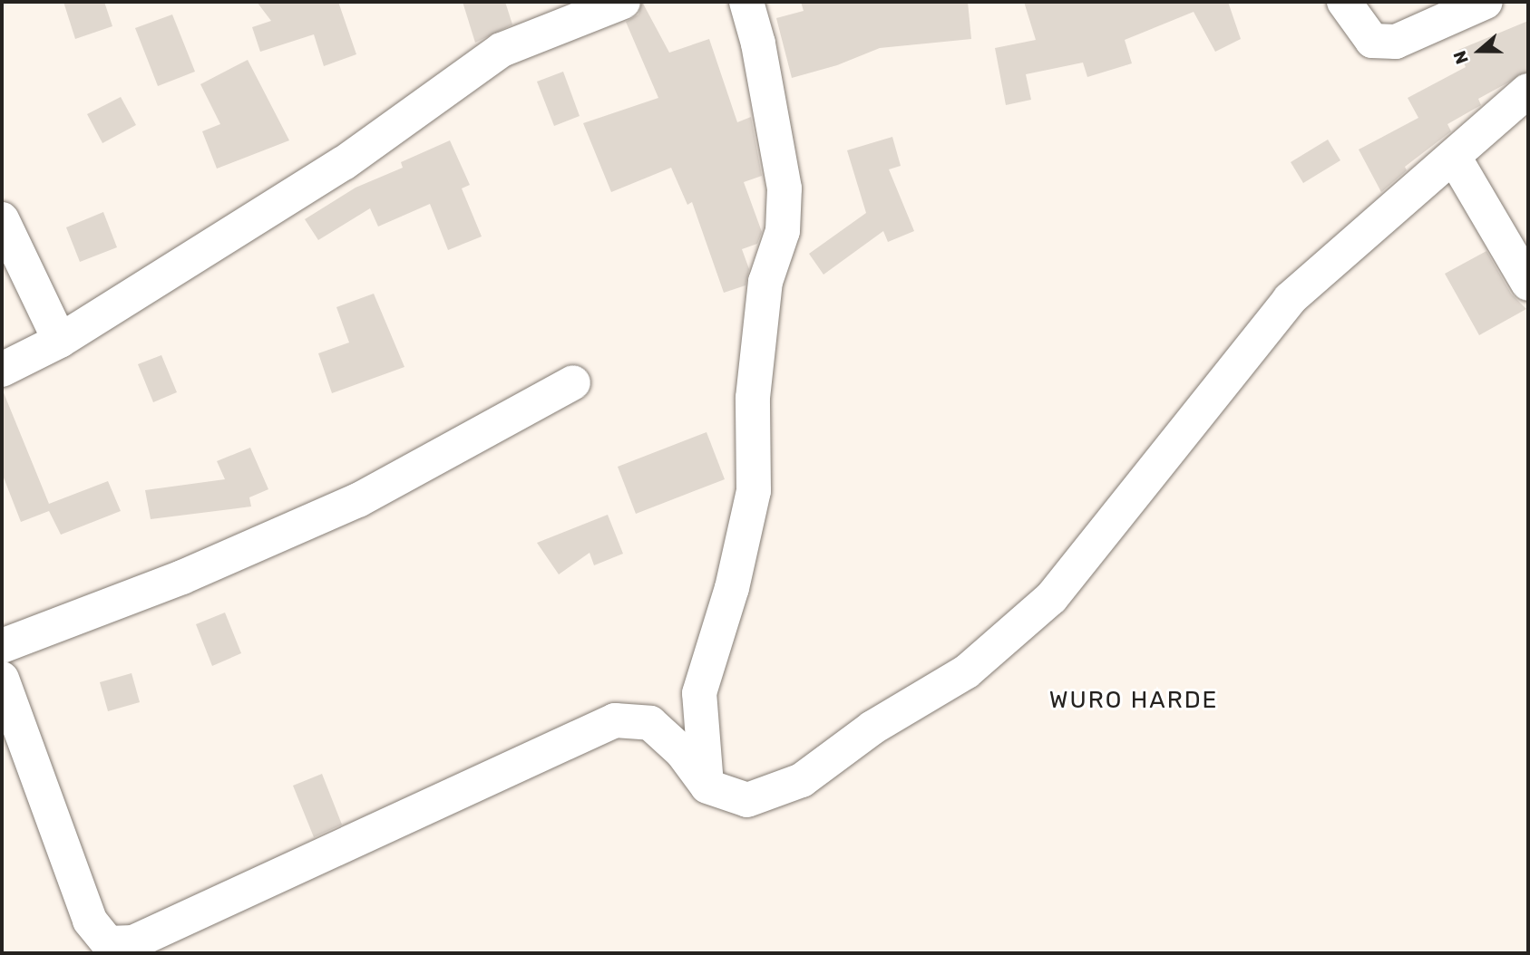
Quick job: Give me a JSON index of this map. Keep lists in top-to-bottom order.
{
  "districts": ["WURO HARDE"],
  "north": "left"
}
